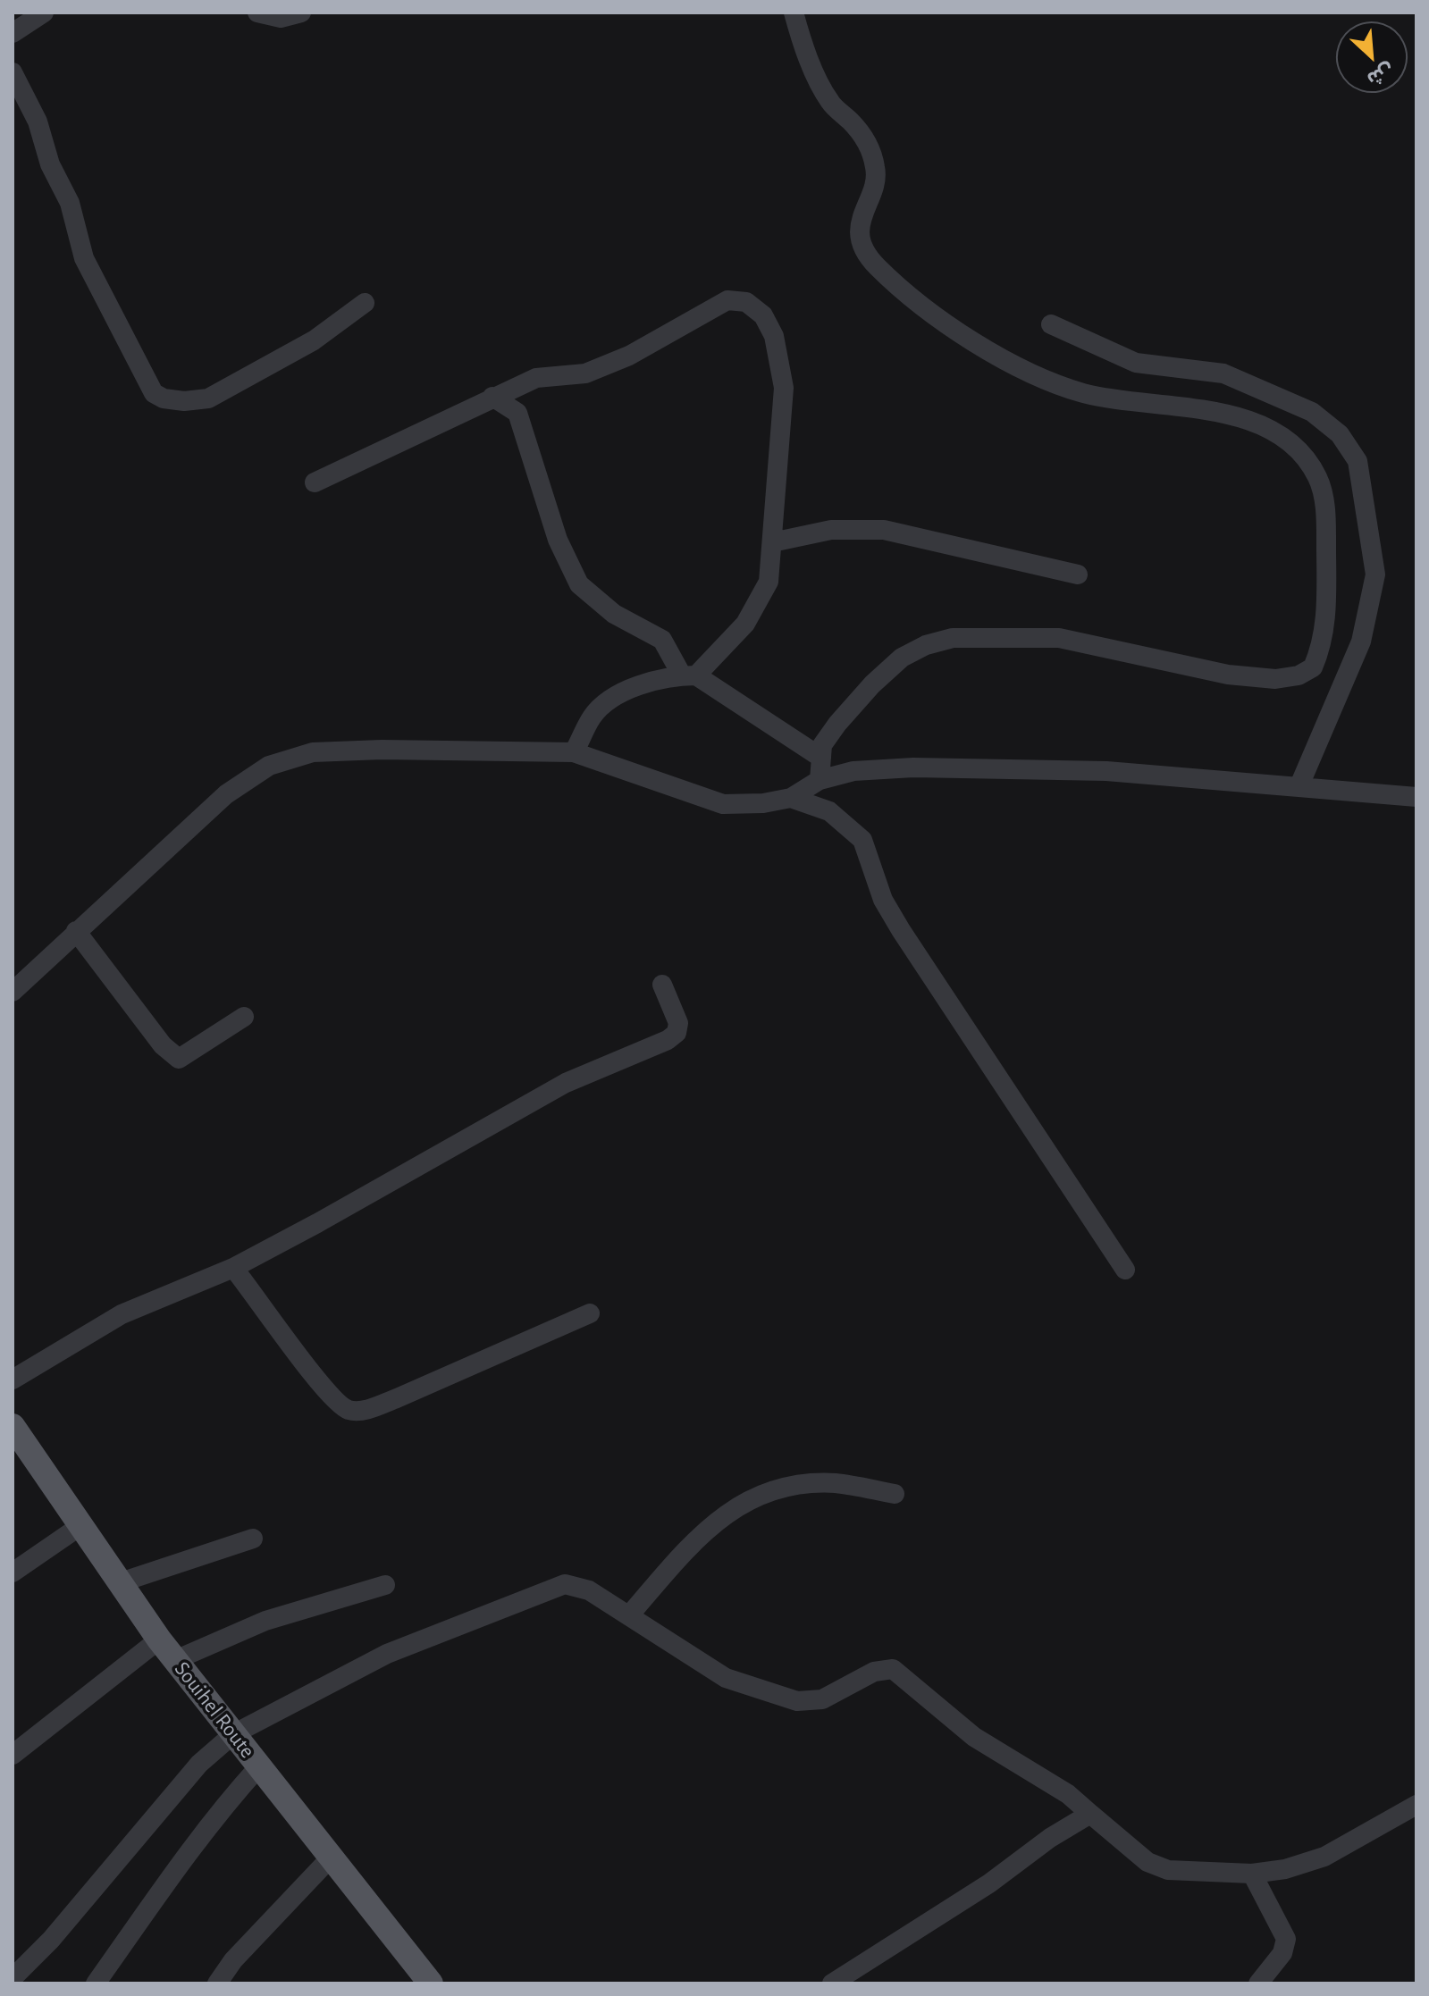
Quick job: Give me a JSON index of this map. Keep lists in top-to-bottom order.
{
  "streets": {
    "main road": ["Souihel Route"]
  },
  "north": "bottom right"
}
